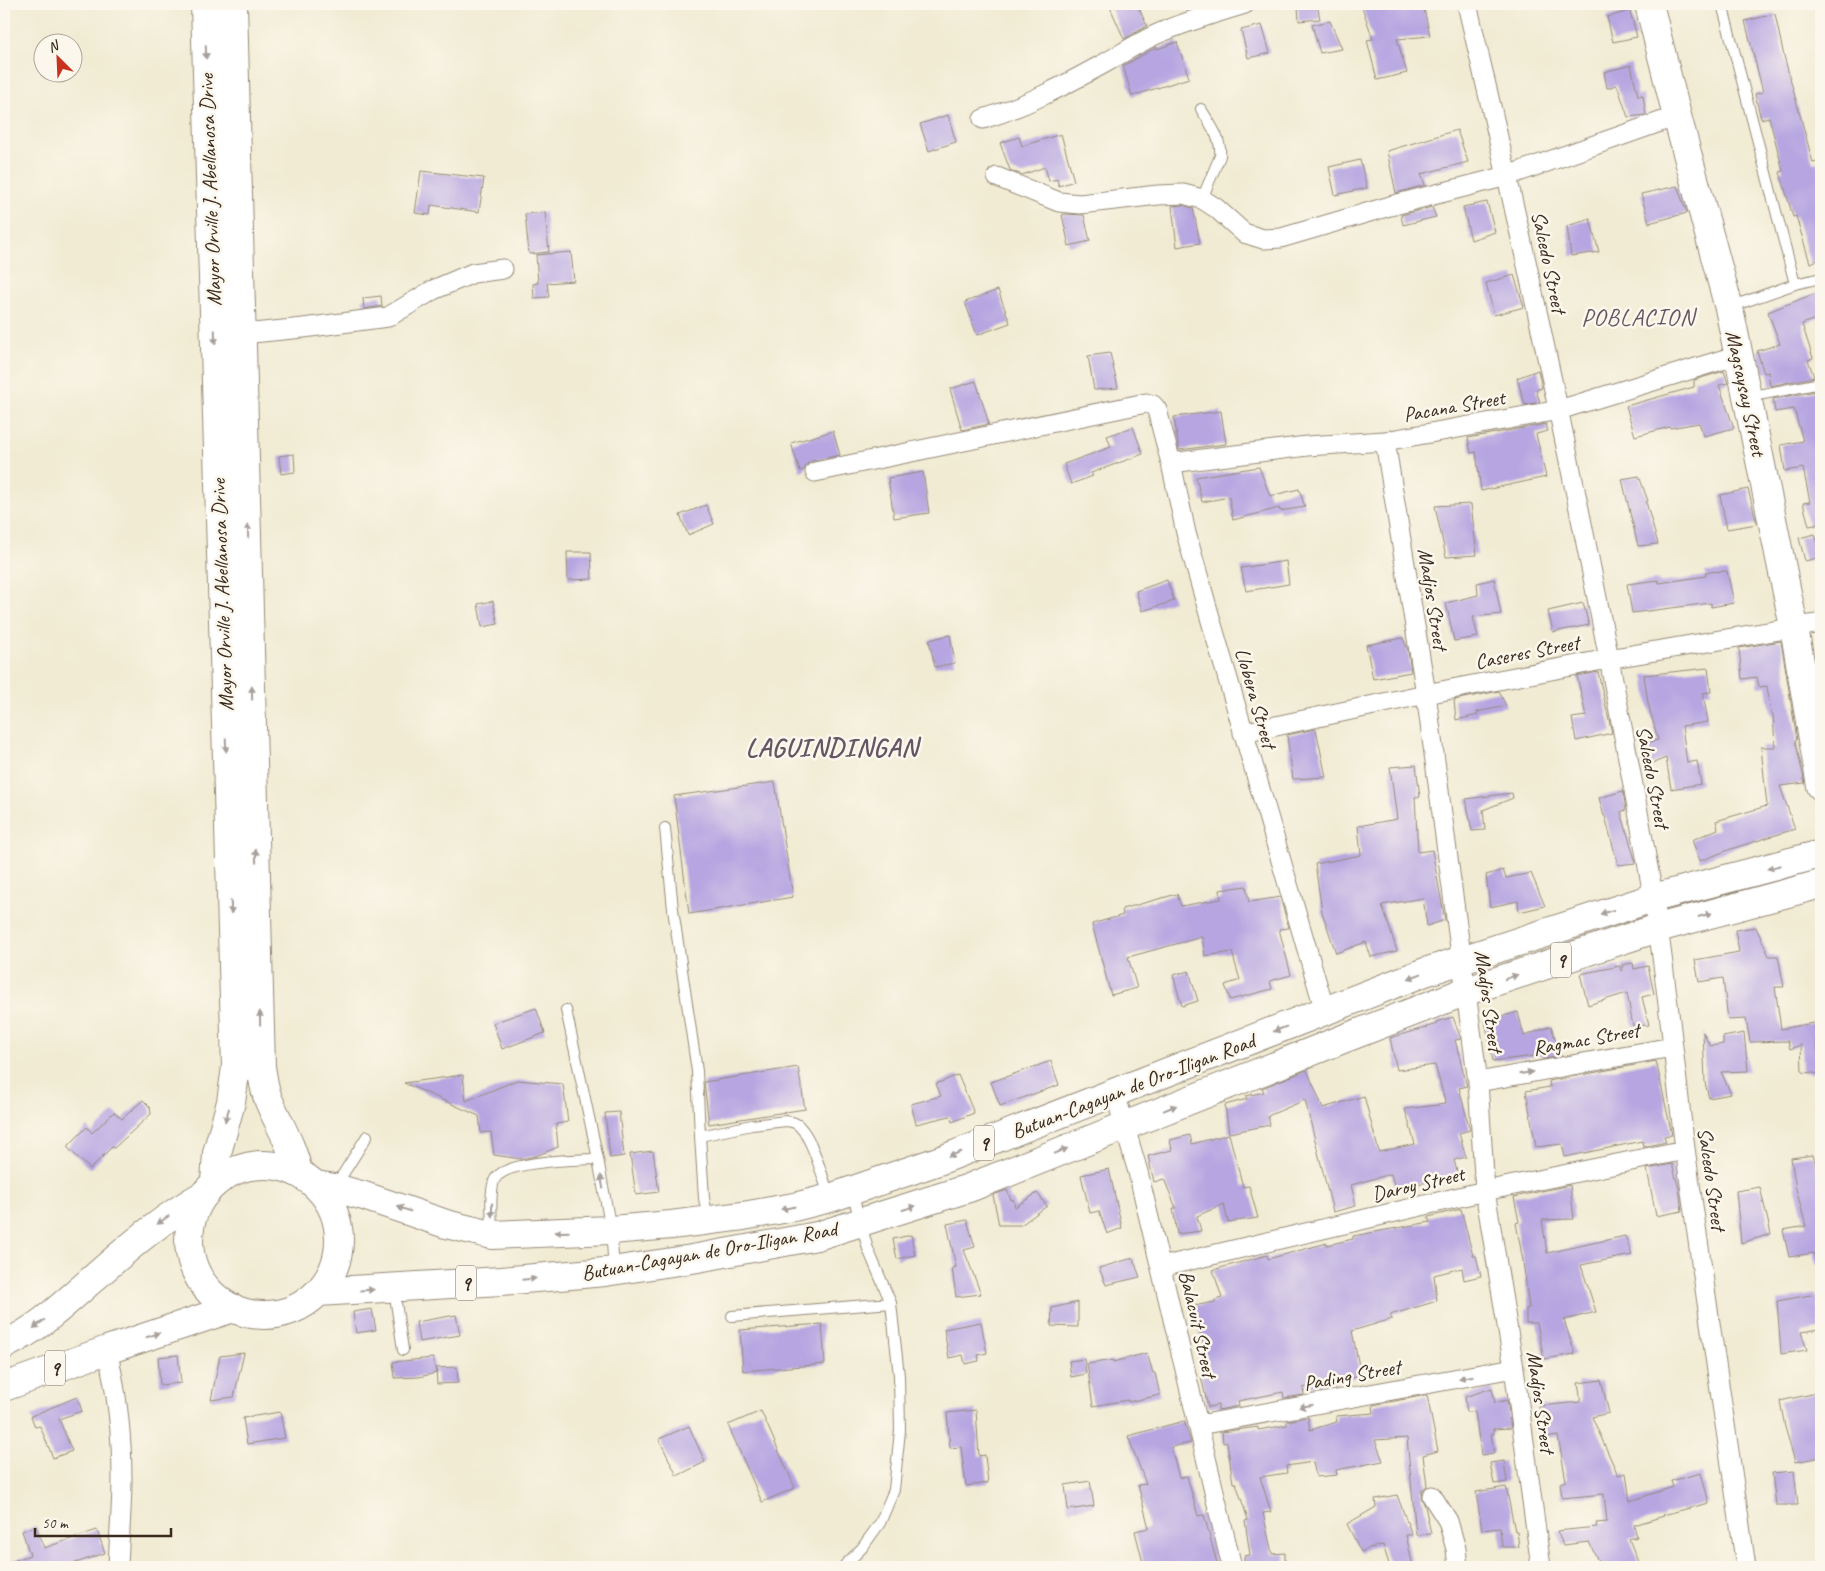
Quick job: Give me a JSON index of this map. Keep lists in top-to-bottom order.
{
  "streets": {
    "main road": [
      "Mayor Orville J. Abellanosa Drive",
      "Magsaysay Street",
      "9",
      "Butuan-Cagayan de Oro-Iligan Road"
    ],
    "street": [
      "Salcedo Street",
      "Pacana Street",
      "Madjos Street",
      "Caseres Street",
      "Llobera Street",
      "Ragmac Street",
      "Daroy Street",
      "Balacuit Street",
      "Pading Street"
    ]
  },
  "crossings": [
    ["Mayor Orville J. Abellanosa Drive", "9"],
    ["Mayor Orville J. Abellanosa Drive", "Butuan-Cagayan de Oro-Iligan Road"],
    ["Salcedo Street", "Pacana Street"],
    ["Salcedo Street", "Caseres Street"],
    ["Salcedo Street", "Ragmac Street"],
    ["Salcedo Street", "Butuan-Cagayan de Oro-Iligan Road"],
    ["Salcedo Street", "Daroy Street"],
    ["Magsaysay Street", "Pacana Street"],
    ["Magsaysay Street", "Caseres Street"],
    ["Pacana Street", "Madjos Street"],
    ["Pacana Street", "Llobera Street"],
    ["Madjos Street", "Caseres Street"],
    ["Madjos Street", "Ragmac Street"],
    ["Madjos Street", "Butuan-Cagayan de Oro-Iligan Road"],
    ["Madjos Street", "Daroy Street"],
    ["Madjos Street", "Pading Street"],
    ["Caseres Street", "Llobera Street"],
    ["Llobera Street", "Butuan-Cagayan de Oro-Iligan Road"],
    ["9", "Butuan-Cagayan de Oro-Iligan Road"],
    ["Butuan-Cagayan de Oro-Iligan Road", "Balacuit Street"],
    ["Daroy Street", "Balacuit Street"],
    ["Balacuit Street", "Pading Street"]
  ],
  "one_way": ["Ragmac Street", "Pading Street"],
  "districts": ["POBLACION", "LAGUINDINGAN"],
  "scale_bar": "50 m",
  "north": "top left"
}
